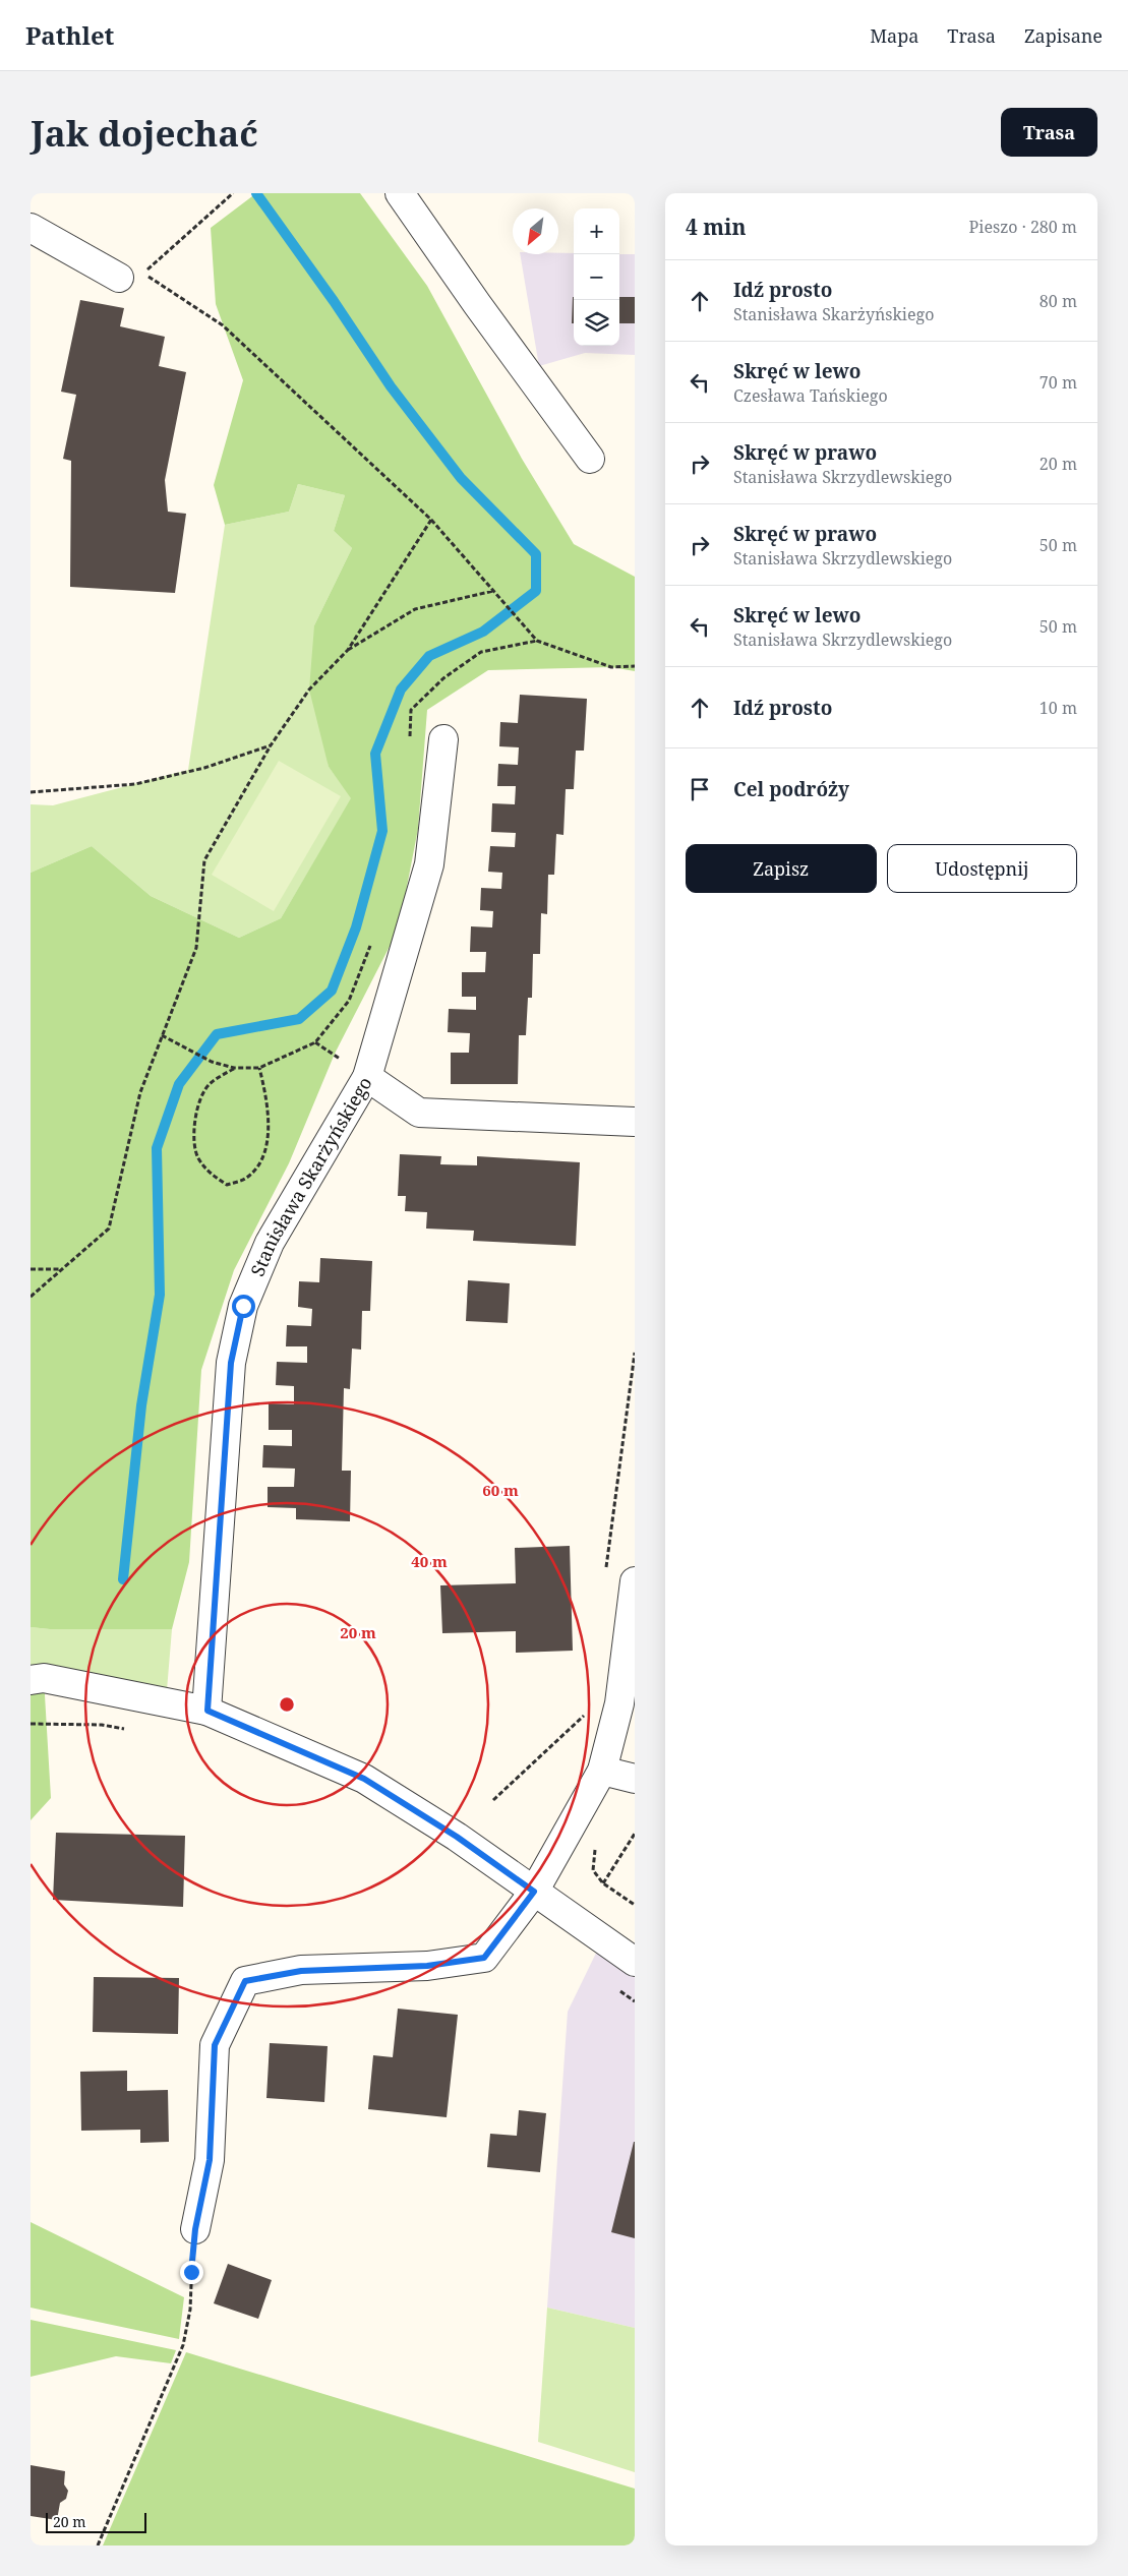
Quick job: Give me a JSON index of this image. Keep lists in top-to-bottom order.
{
  "streets": {
    "street": ["Stanisława Skarżyńskiego"]
  },
  "scale_bar": "20 m",
  "north": "bottom left",
  "page": {
    "header": "Pathlet",
    "nav": ["Mapa", "Trasa", "Zapisane"],
    "buttons": [
      "Trasa",
      ["Zapisz", "Udostępnij"]
    ],
    "title": "Jak dojechać",
    "heading": ["4 min", "Pieszo · 280 m"],
    "map_buttons": ["+", "−"],
    "list": [
      ["Idź prosto", "Stanisława Skarżyńskiego", "80 m"],
      ["Skręć w lewo", "Czesława Tańskiego", "70 m"],
      ["Skręć w prawo", "Stanisława Skrzydlewskiego", "20 m"],
      ["Skręć w prawo", "Stanisława Skrzydlewskiego", "50 m"],
      ["Skręć w lewo", "Stanisława Skrzydlewskiego", "50 m"],
      ["Idź prosto", "10 m"],
      "Cel podróży"
    ],
    "scale": "20 m"
  },
  "rings": ["60 m", "40 m", "20 m"]
}
